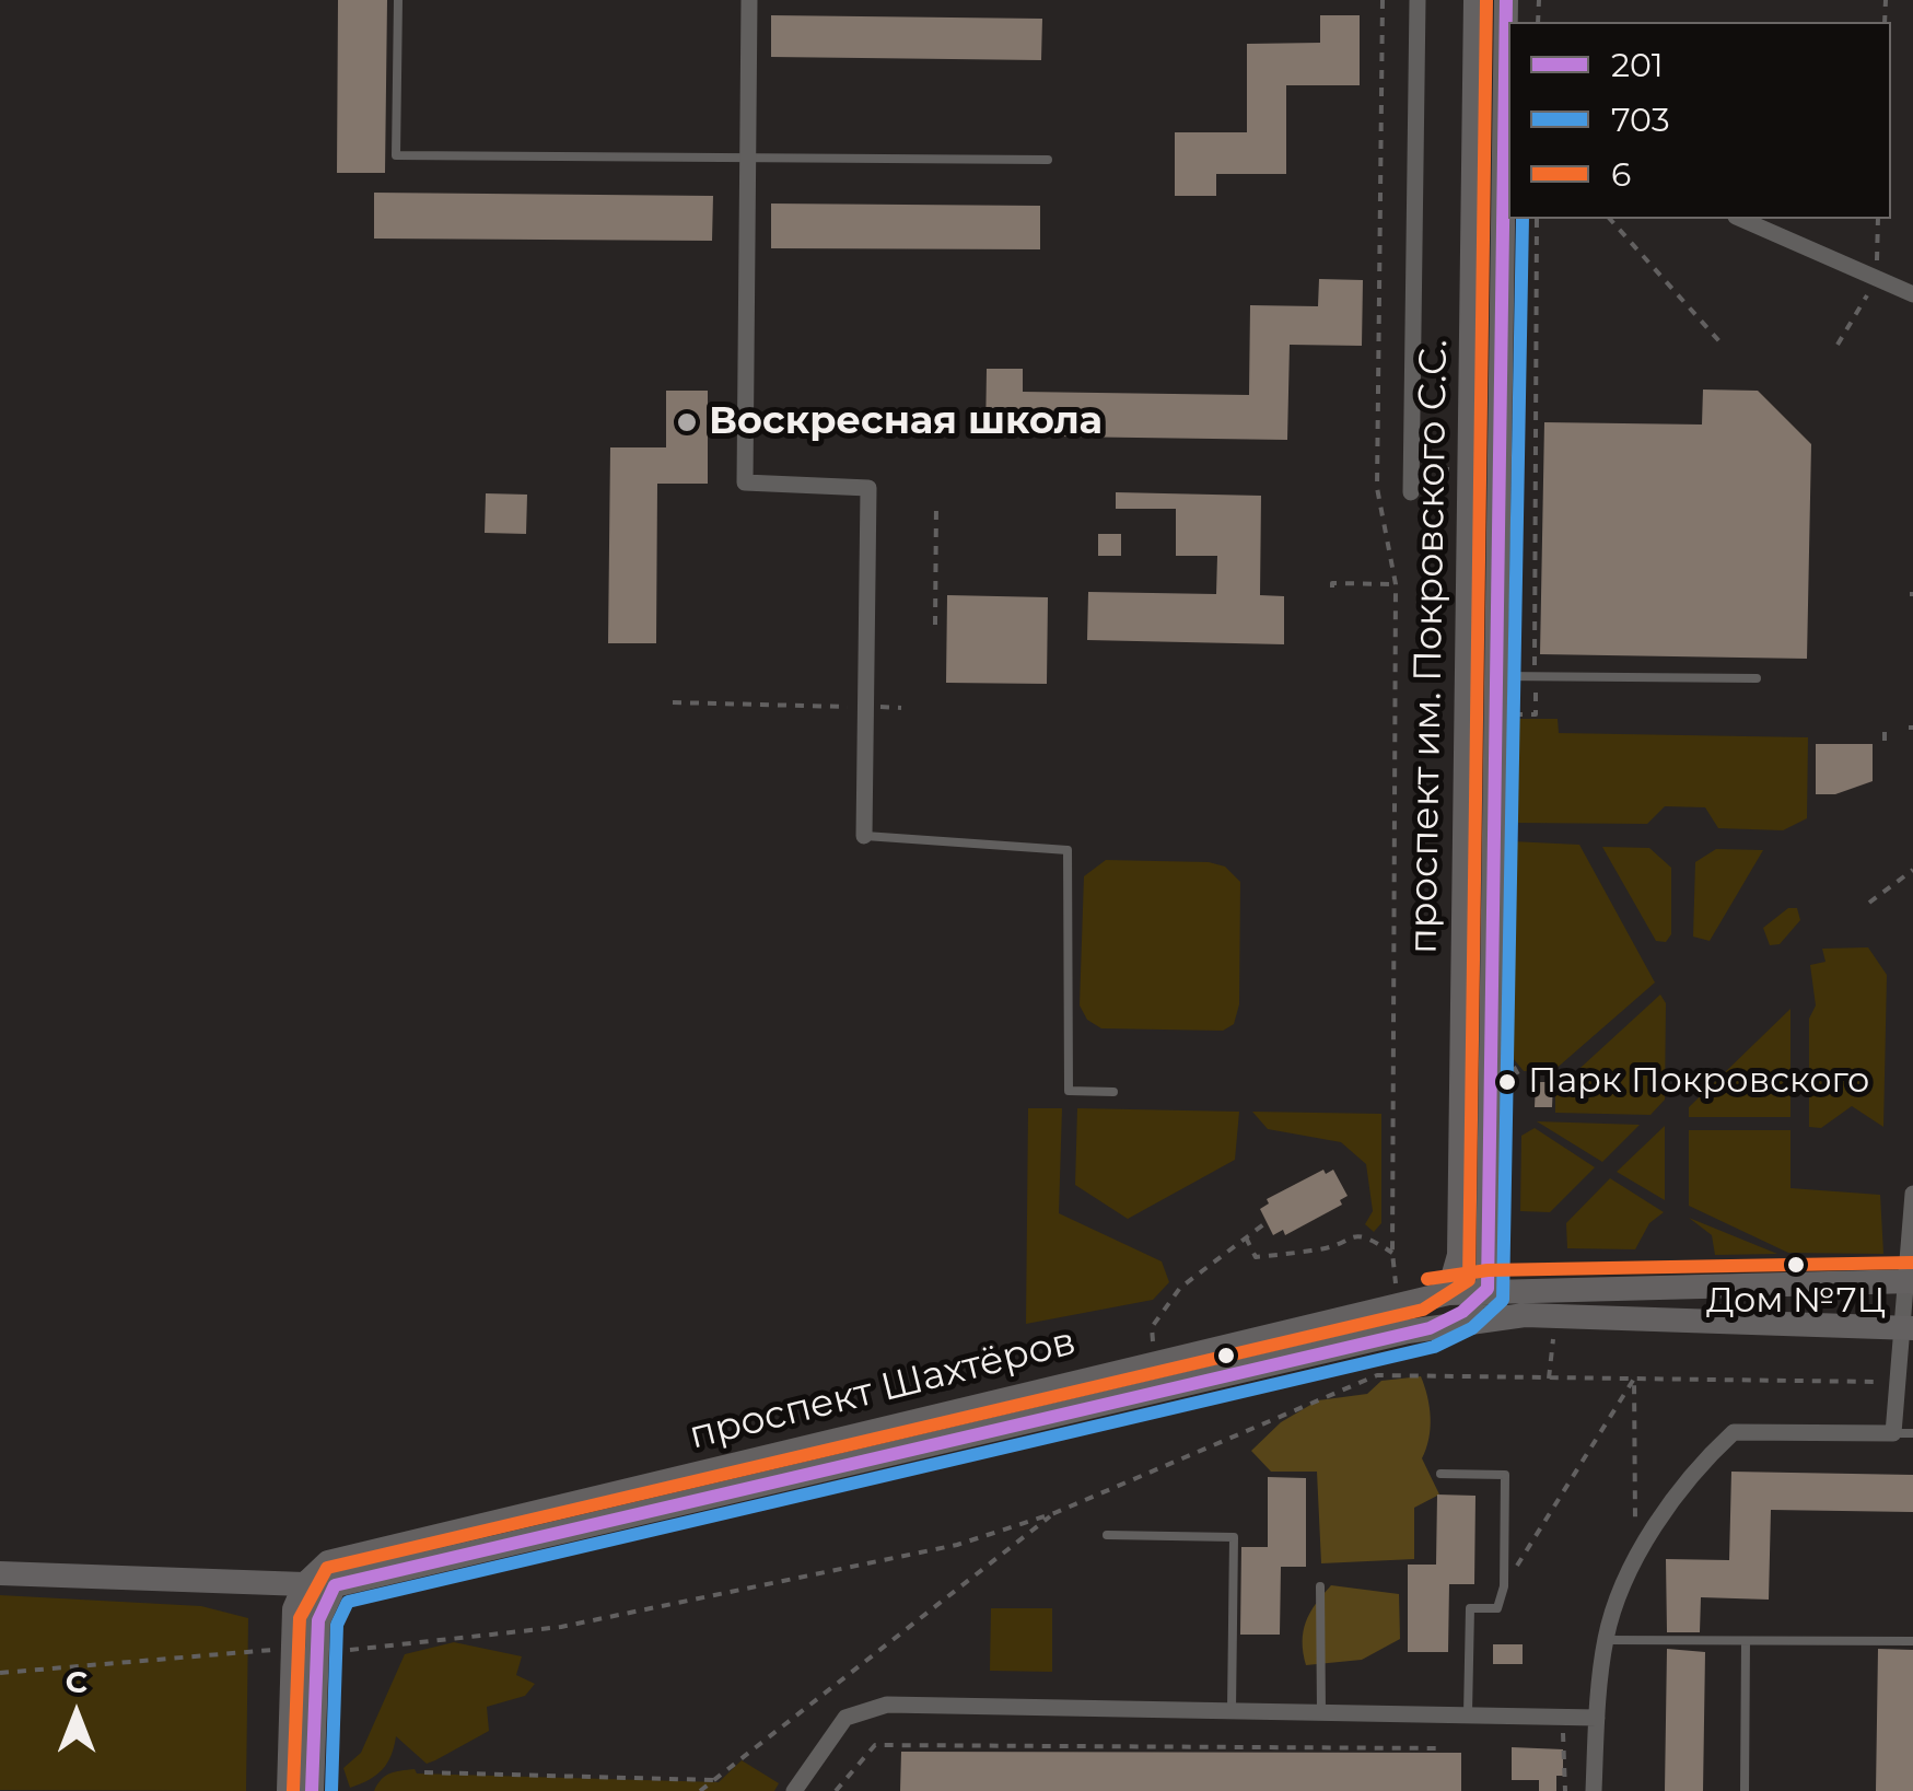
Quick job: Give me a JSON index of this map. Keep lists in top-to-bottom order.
{
  "streets": {
    "main road": ["проспект им. Покровского С.С.", "проспект Шахтёров"]
  },
  "crossings": [
    ["проспект им. Покровского С.С.", "проспект Шахтёров"]
  ],
  "places": ["Воскресная школа", "Парк Покровского", "Дом №7Ц"],
  "lines": ["transit line 201", "transit line 6", "transit line 703"],
  "legend": ["201", "703", "6"],
  "north": "top"
}
